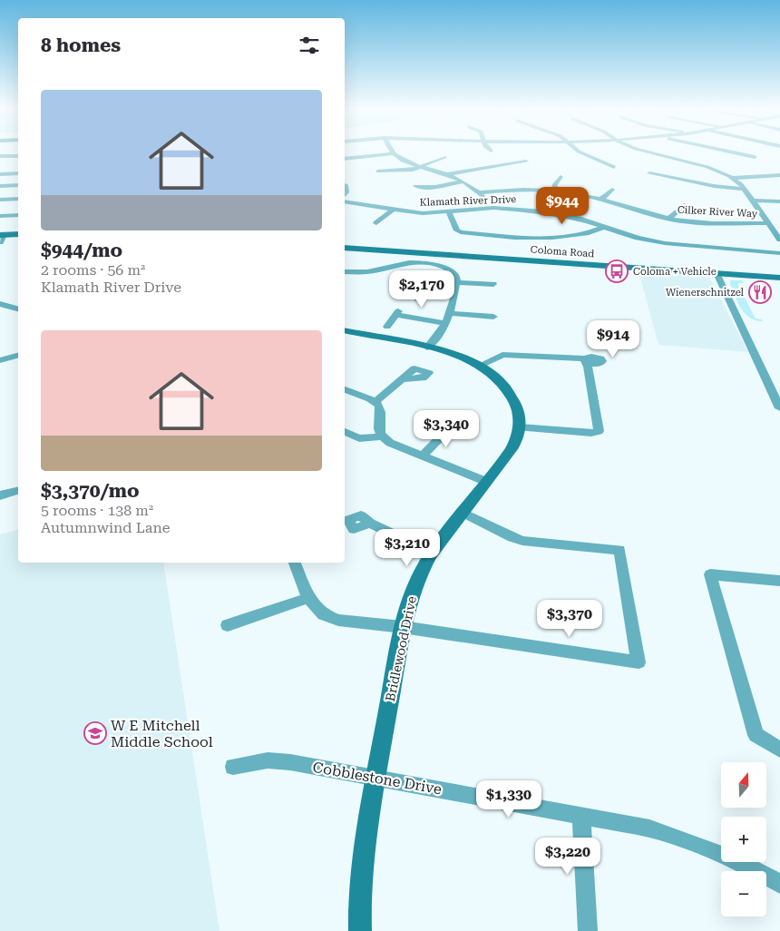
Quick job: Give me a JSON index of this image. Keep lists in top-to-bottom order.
{
  "streets": {
    "street": [
      "Klamath River Drive",
      "Cilker River Way",
      "Coloma Road",
      "Bridlewood Drive",
      "Cobblestone Drive"
    ]
  },
  "crossings": [
    ["Bridlewood Drive", "Cobblestone Drive"]
  ],
  "places": {
    "bus stop": ["Coloma + Vehicle"],
    "restaurant": ["Wienerschnitzel"],
    "school or university": ["W E Mitchell Middle School"]
  },
  "north": "top",
  "page": {
    "heading": "8 homes",
    "list": [
      {
        "name": "$944/mo",
        "note": "2 rooms · 56 m² · Klamath River Drive"
      },
      {
        "name": "$3,370/mo",
        "note": "5 rooms · 138 m² · Autumnwind Lane"
      }
    ],
    "price": [
      "$944",
      "$2,170",
      "$914",
      "$3,340",
      "$3,210",
      "$3,370",
      "$1,330",
      "$3,220"
    ],
    "map_buttons": ["+", "−"]
  }
}
